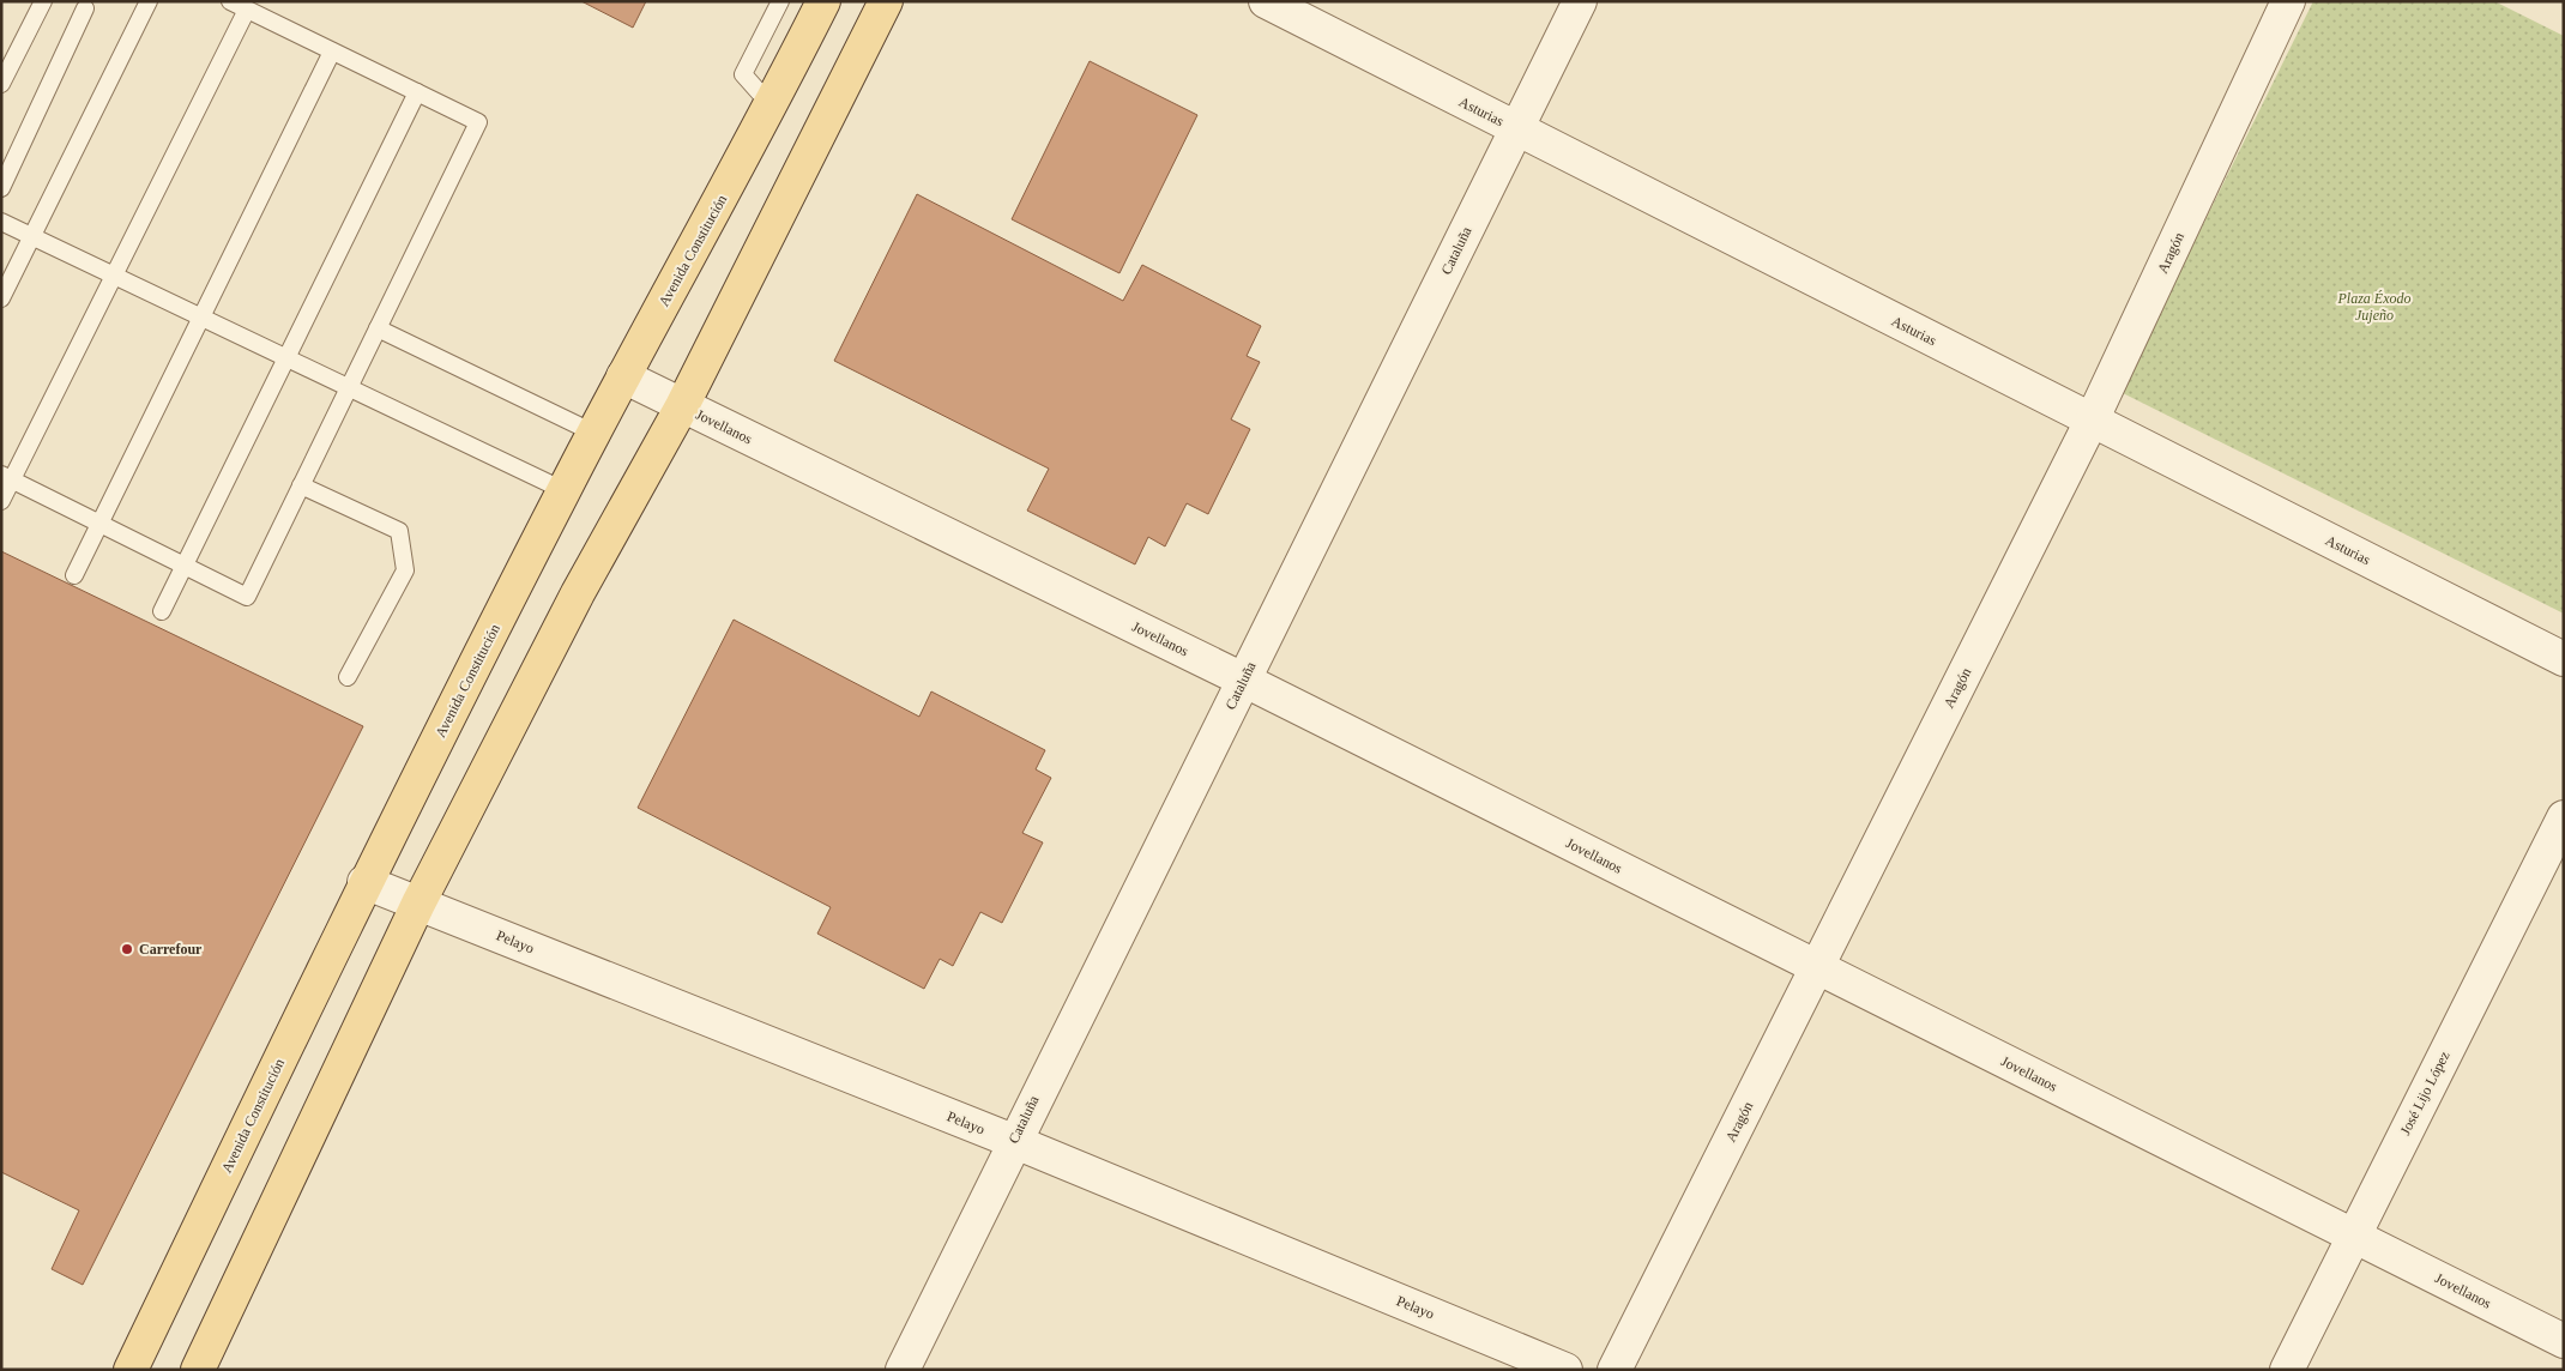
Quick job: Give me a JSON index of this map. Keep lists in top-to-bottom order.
{
  "streets": {
    "main road": ["Avenida Constitución"],
    "street": [
      "Asturias",
      "Cataluña",
      "Aragón",
      "Jovellanos",
      "Pelayo",
      "José Lijo López"
    ]
  },
  "crossings": [
    ["Asturias", "Cataluña"],
    ["Asturias", "Aragón"],
    ["Avenida Constitución", "Jovellanos"],
    ["Avenida Constitución", "Pelayo"],
    ["Cataluña", "Jovellanos"],
    ["Cataluña", "Pelayo"],
    ["Aragón", "Jovellanos"],
    ["Jovellanos", "José Lijo López"]
  ],
  "parks": ["Plaza Éxodo Jujeño"],
  "places": ["Carrefour"]
}
